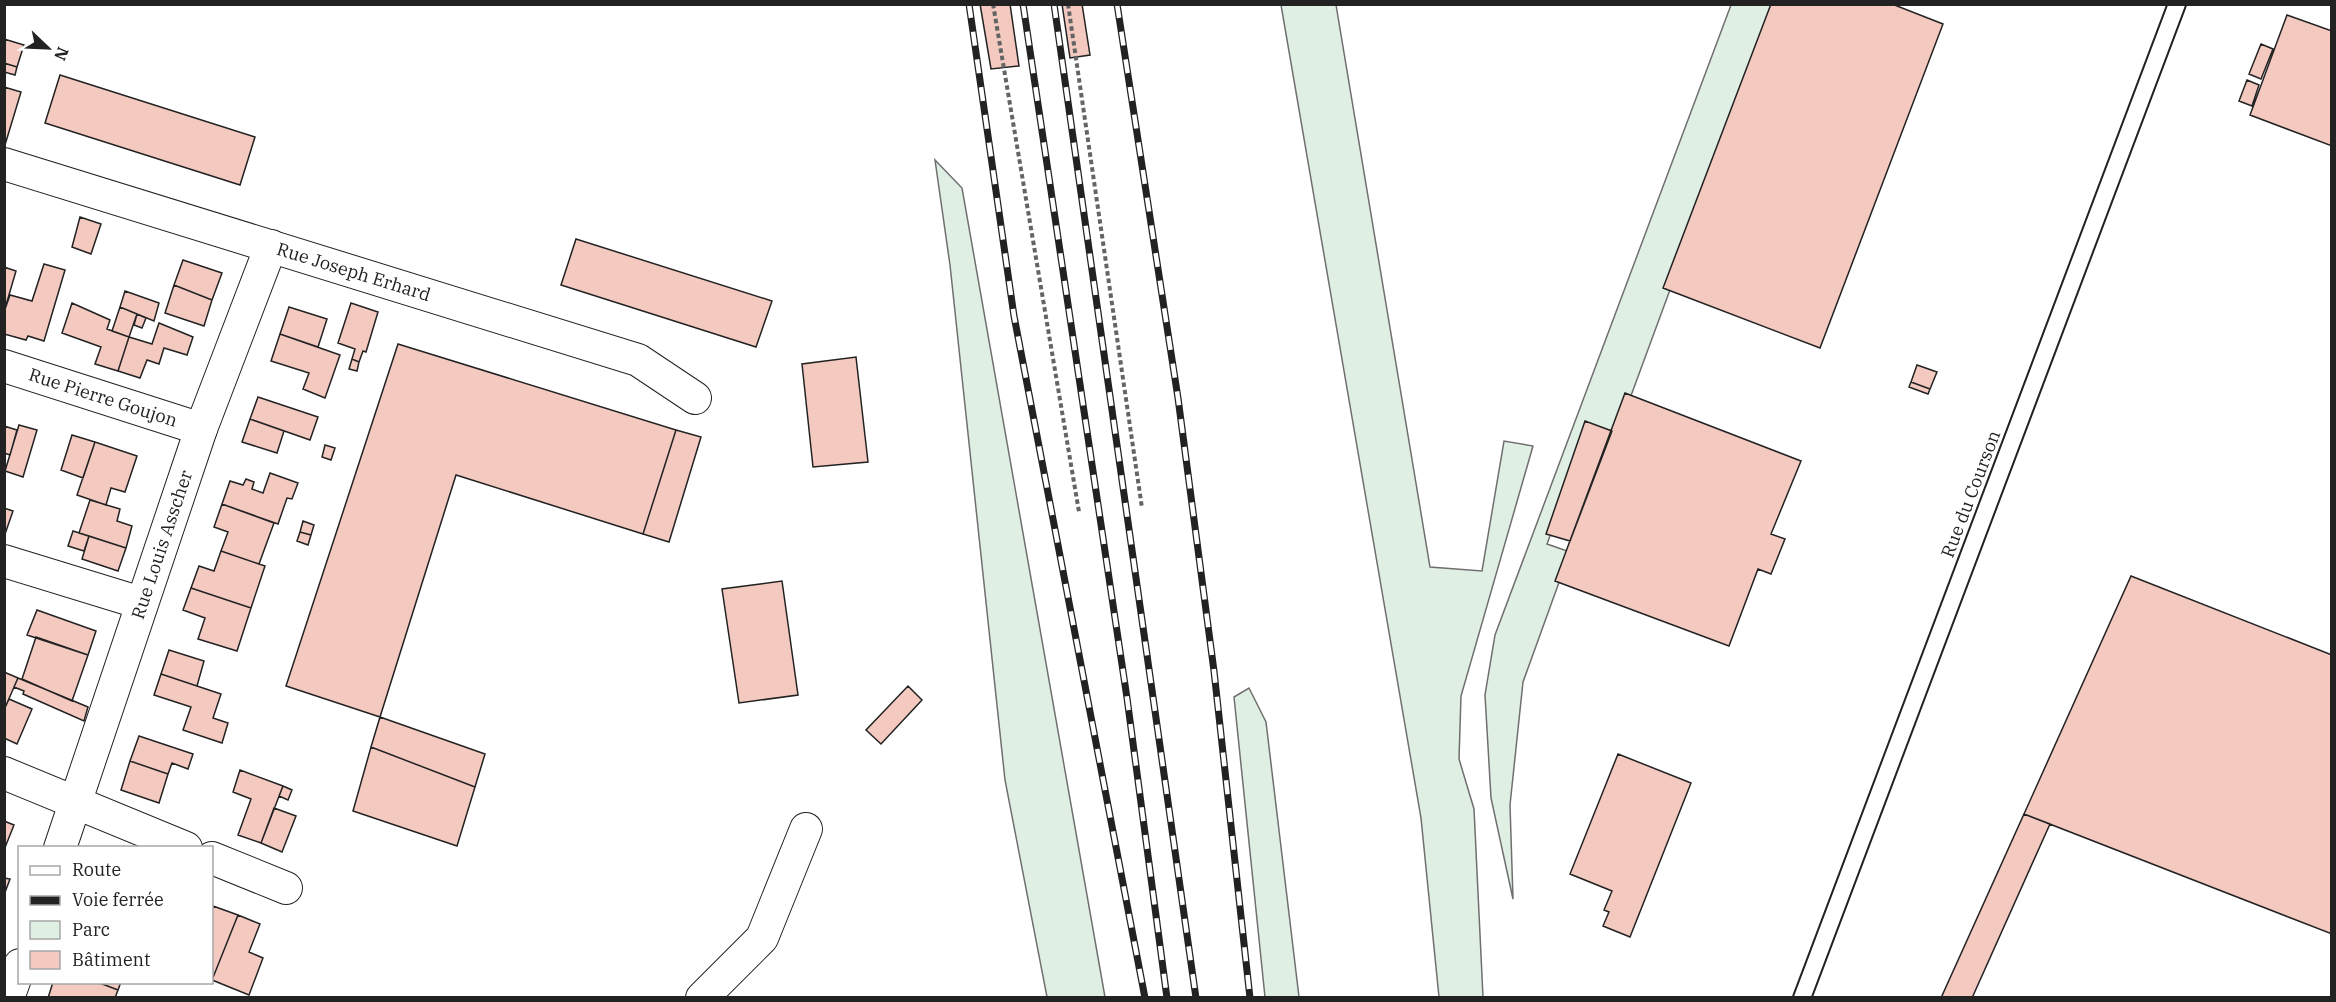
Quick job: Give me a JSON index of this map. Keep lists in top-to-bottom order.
{
  "streets": {
    "street": ["Rue Joseph Erhard", "Rue Pierre Goujon", "Rue Louis Asscher"],
    "lane": ["Rue du Courson"]
  },
  "crossings": [
    ["Rue Joseph Erhard", "Rue Louis Asscher"],
    ["Rue Pierre Goujon", "Rue Louis Asscher"]
  ],
  "legend": [
    "Route",
    "Voie ferrée",
    "Parc",
    "Bâtiment"
  ],
  "north": "bottom right"
}
